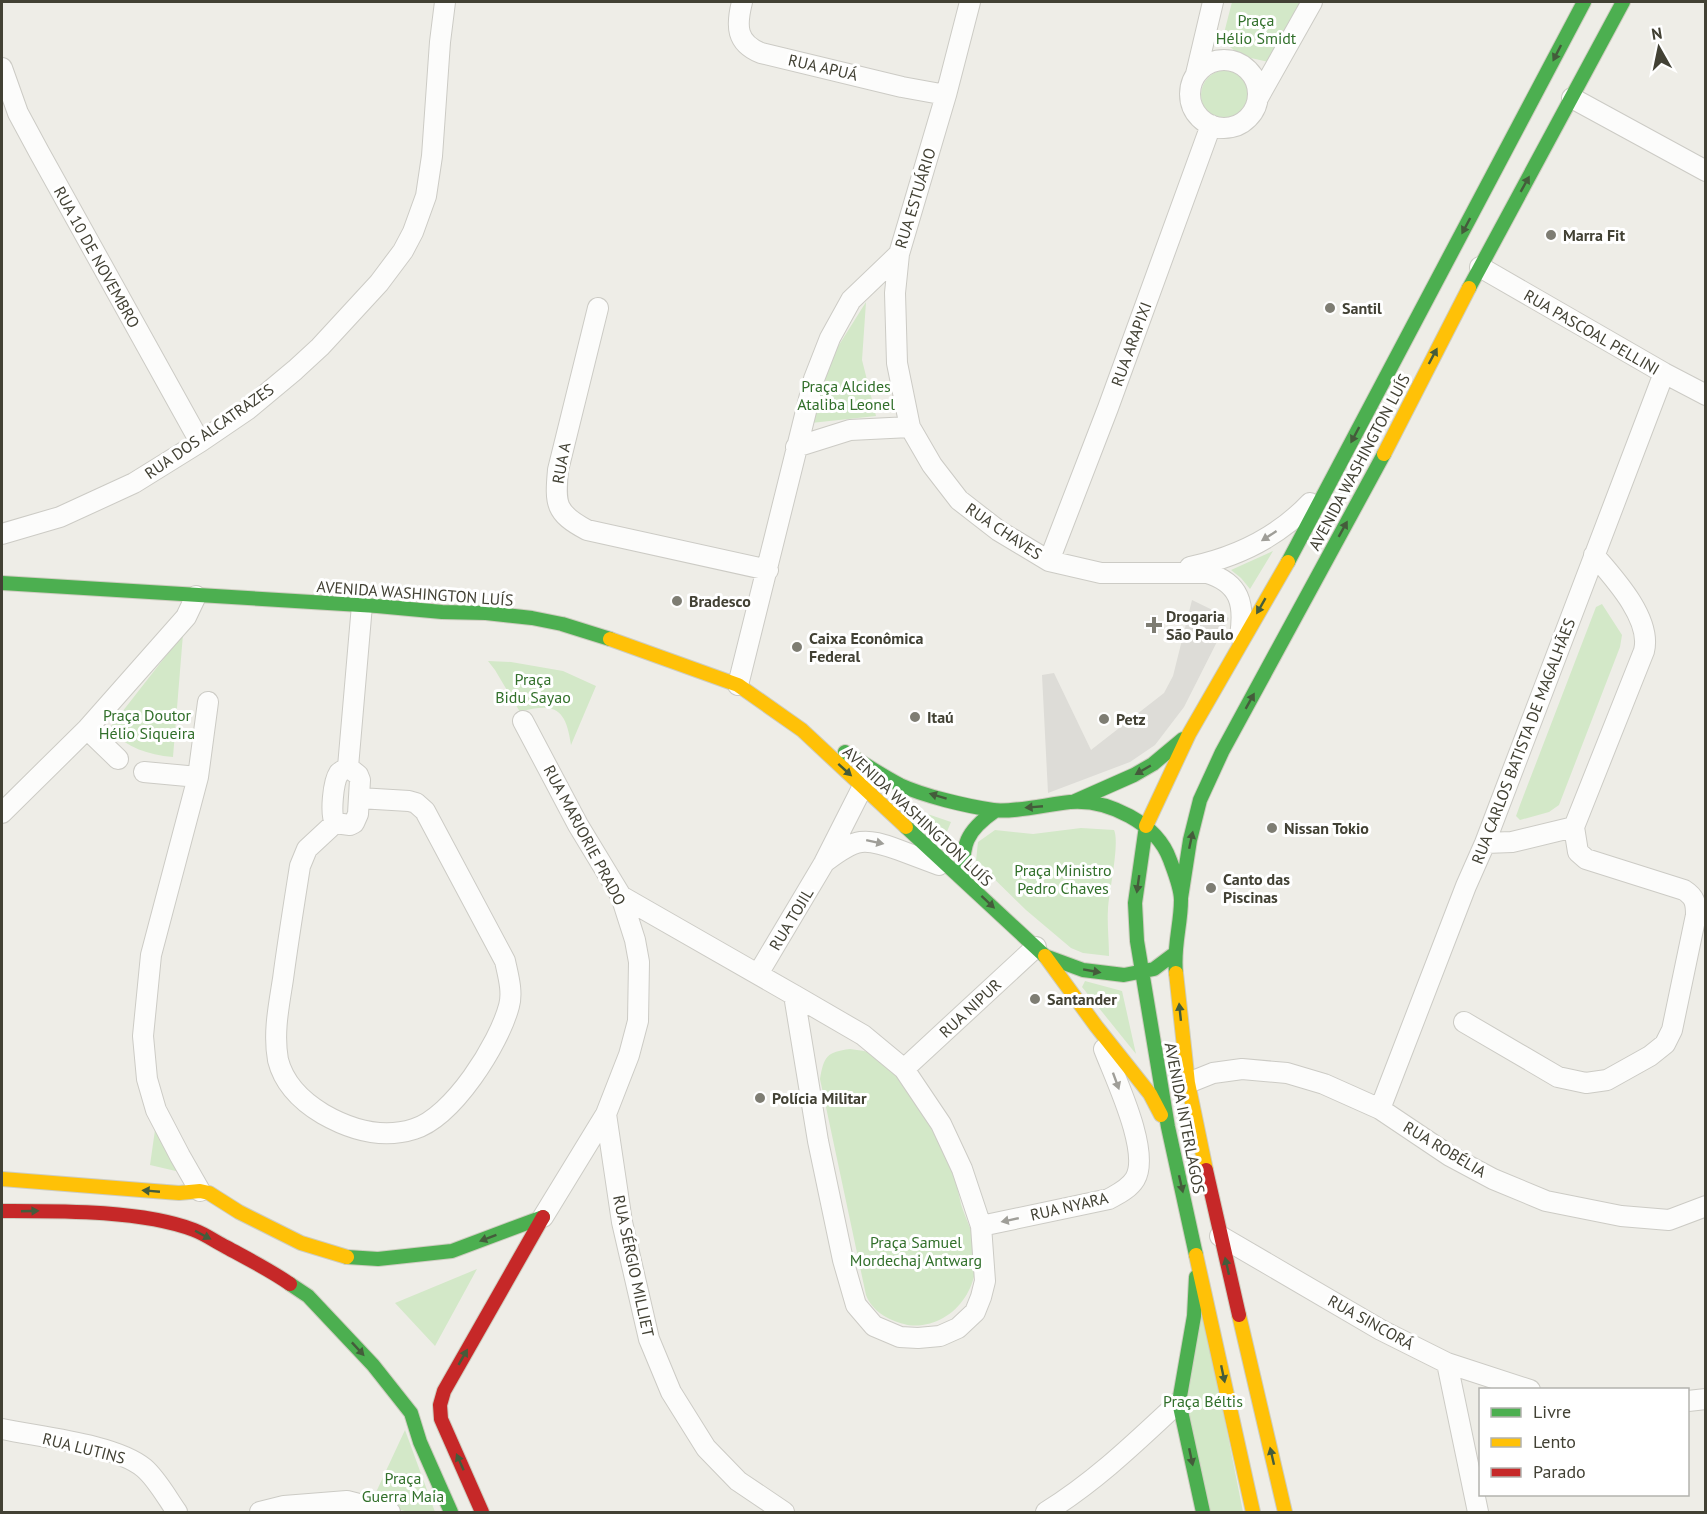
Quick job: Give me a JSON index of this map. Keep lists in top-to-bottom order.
{
  "streets": {
    "main road": ["AVENIDA WASHINGTON LUÍS", "AVENIDA INTERLAGOS"],
    "street": [
      "RUA APUÁ",
      "RUA ESTUÁRIO",
      "RUA 10 DE NOVEMBRO",
      "RUA PASCOAL PELLINI",
      "RUA ARAPIXI",
      "RUA DOS ALCATRAZES",
      "RUA A",
      "RUA CHAVES",
      "RUA CARLOS BATISTA DE MAGALHÃES",
      "RUA MARJORIE PRADO",
      "RUA TOJIL",
      "RUA NIPUR",
      "RUA ROBÉLIA",
      "RUA NYARA",
      "RUA SÉRGIO MILLIET",
      "RUA SINCORÁ",
      "RUA LUTINS"
    ]
  },
  "crossings": [
    ["RUA APUÁ", "RUA ESTUÁRIO"],
    ["RUA ESTUÁRIO", "AVENIDA WASHINGTON LUÍS"],
    ["RUA ESTUÁRIO", "RUA A"],
    ["RUA ESTUÁRIO", "RUA CHAVES"],
    ["RUA 10 DE NOVEMBRO", "RUA DOS ALCATRAZES"],
    ["RUA PASCOAL PELLINI", "AVENIDA WASHINGTON LUÍS"],
    ["RUA PASCOAL PELLINI", "RUA CARLOS BATISTA DE MAGALHÃES"],
    ["RUA ARAPIXI", "RUA CHAVES"],
    ["AVENIDA WASHINGTON LUÍS", "RUA CHAVES"],
    ["AVENIDA WASHINGTON LUÍS", "RUA TOJIL"],
    ["AVENIDA WASHINGTON LUÍS", "RUA NIPUR"],
    ["AVENIDA WASHINGTON LUÍS", "AVENIDA INTERLAGOS"],
    ["RUA CARLOS BATISTA DE MAGALHÃES", "RUA ROBÉLIA"],
    ["RUA MARJORIE PRADO", "RUA SÉRGIO MILLIET"],
    ["AVENIDA INTERLAGOS", "RUA ROBÉLIA"],
    ["AVENIDA INTERLAGOS", "RUA SINCORÁ"]
  ],
  "one_way": ["RUA TOJIL"],
  "parks": [
    "Praça Hélio Smidt",
    "Praça Alcides Ataliba Leonel",
    "Praça Bidu Sayao",
    "Praça Doutor Hélio Siqueira",
    "Praça Ministro Pedro Chaves",
    "Praça Samuel Mordechaj Antwarg",
    "Praça Béltis",
    "Praça Guerra Maia"
  ],
  "places": {
    "other": [
      "Marra Fit",
      "Santil",
      "Bradesco",
      "Caixa Econômica Federal",
      "Itaú",
      "Petz",
      "Nissan Tokio",
      "Canto das Piscinas",
      "Santander",
      "Polícia Militar"
    ],
    "health": ["Drogaria São Paulo"]
  },
  "legend": ["Livre", "Lento", "Parado"],
  "north": "top"
}
